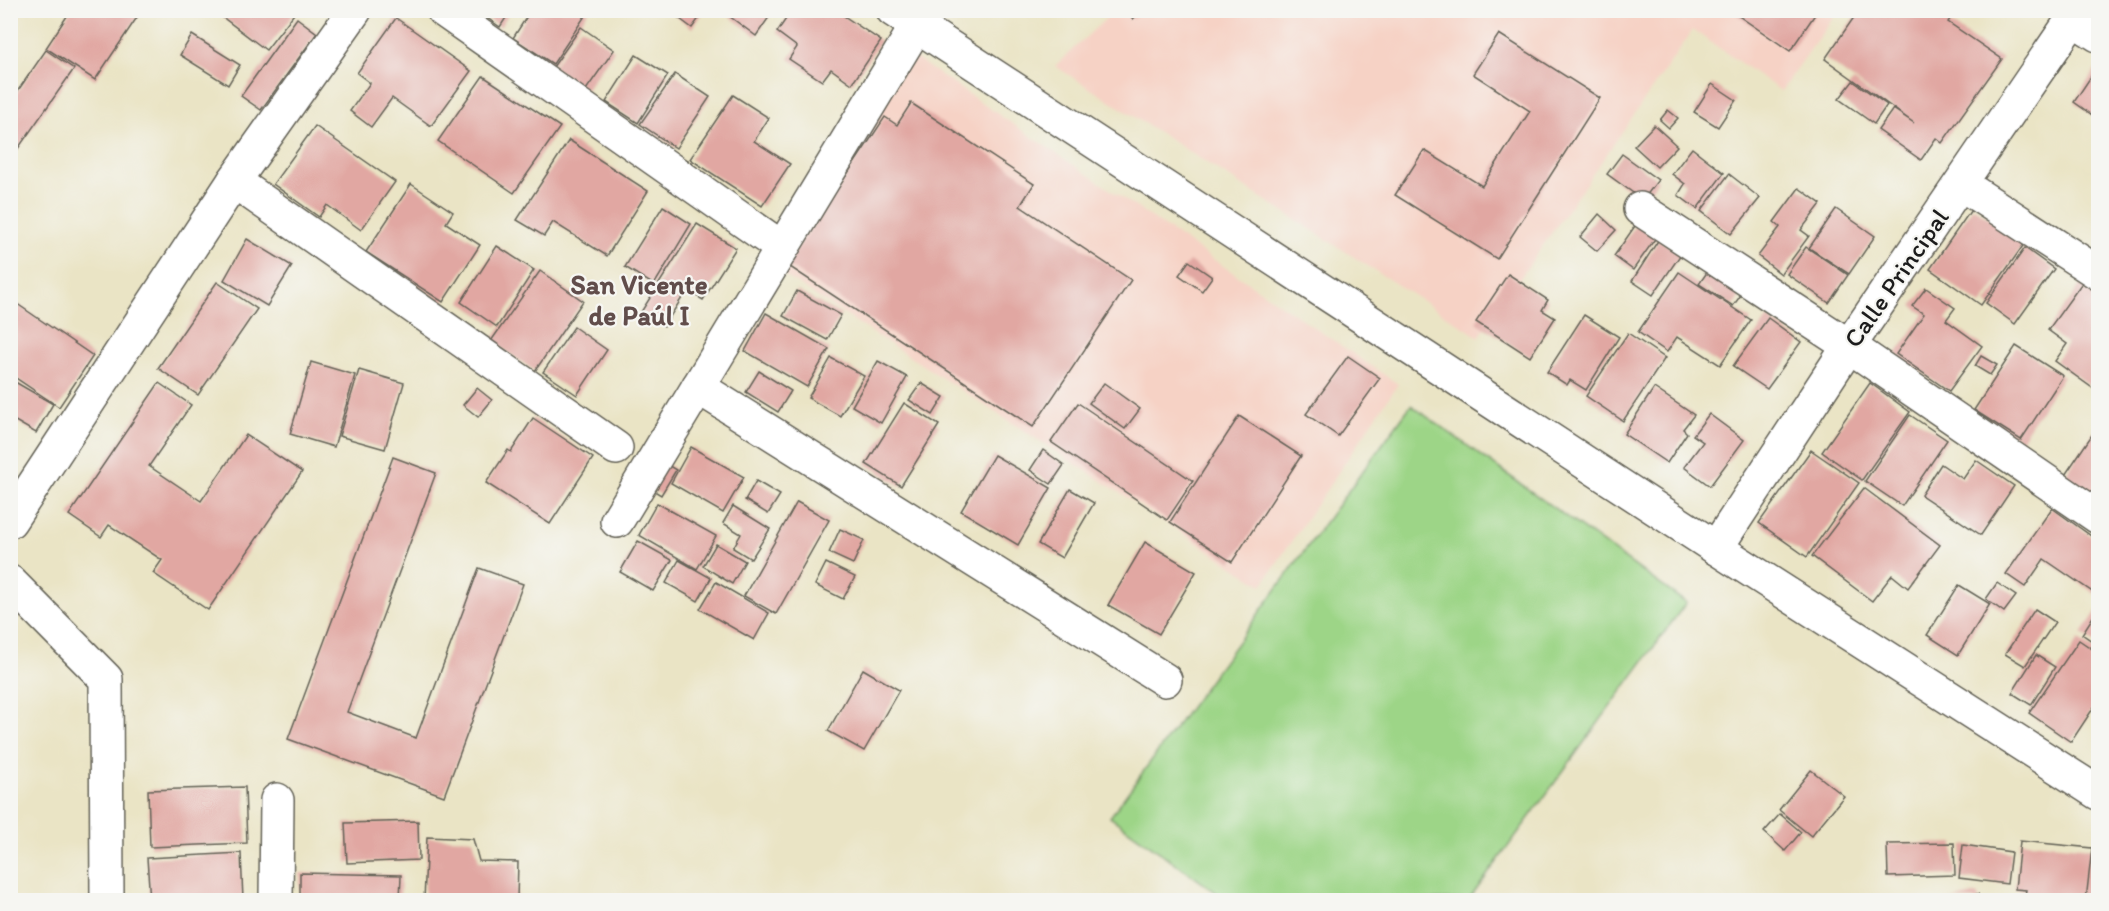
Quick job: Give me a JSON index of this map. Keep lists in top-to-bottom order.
{
  "streets": {
    "street": ["Calle Principal"]
  },
  "districts": ["San Vicente de Paúl I"]
}
